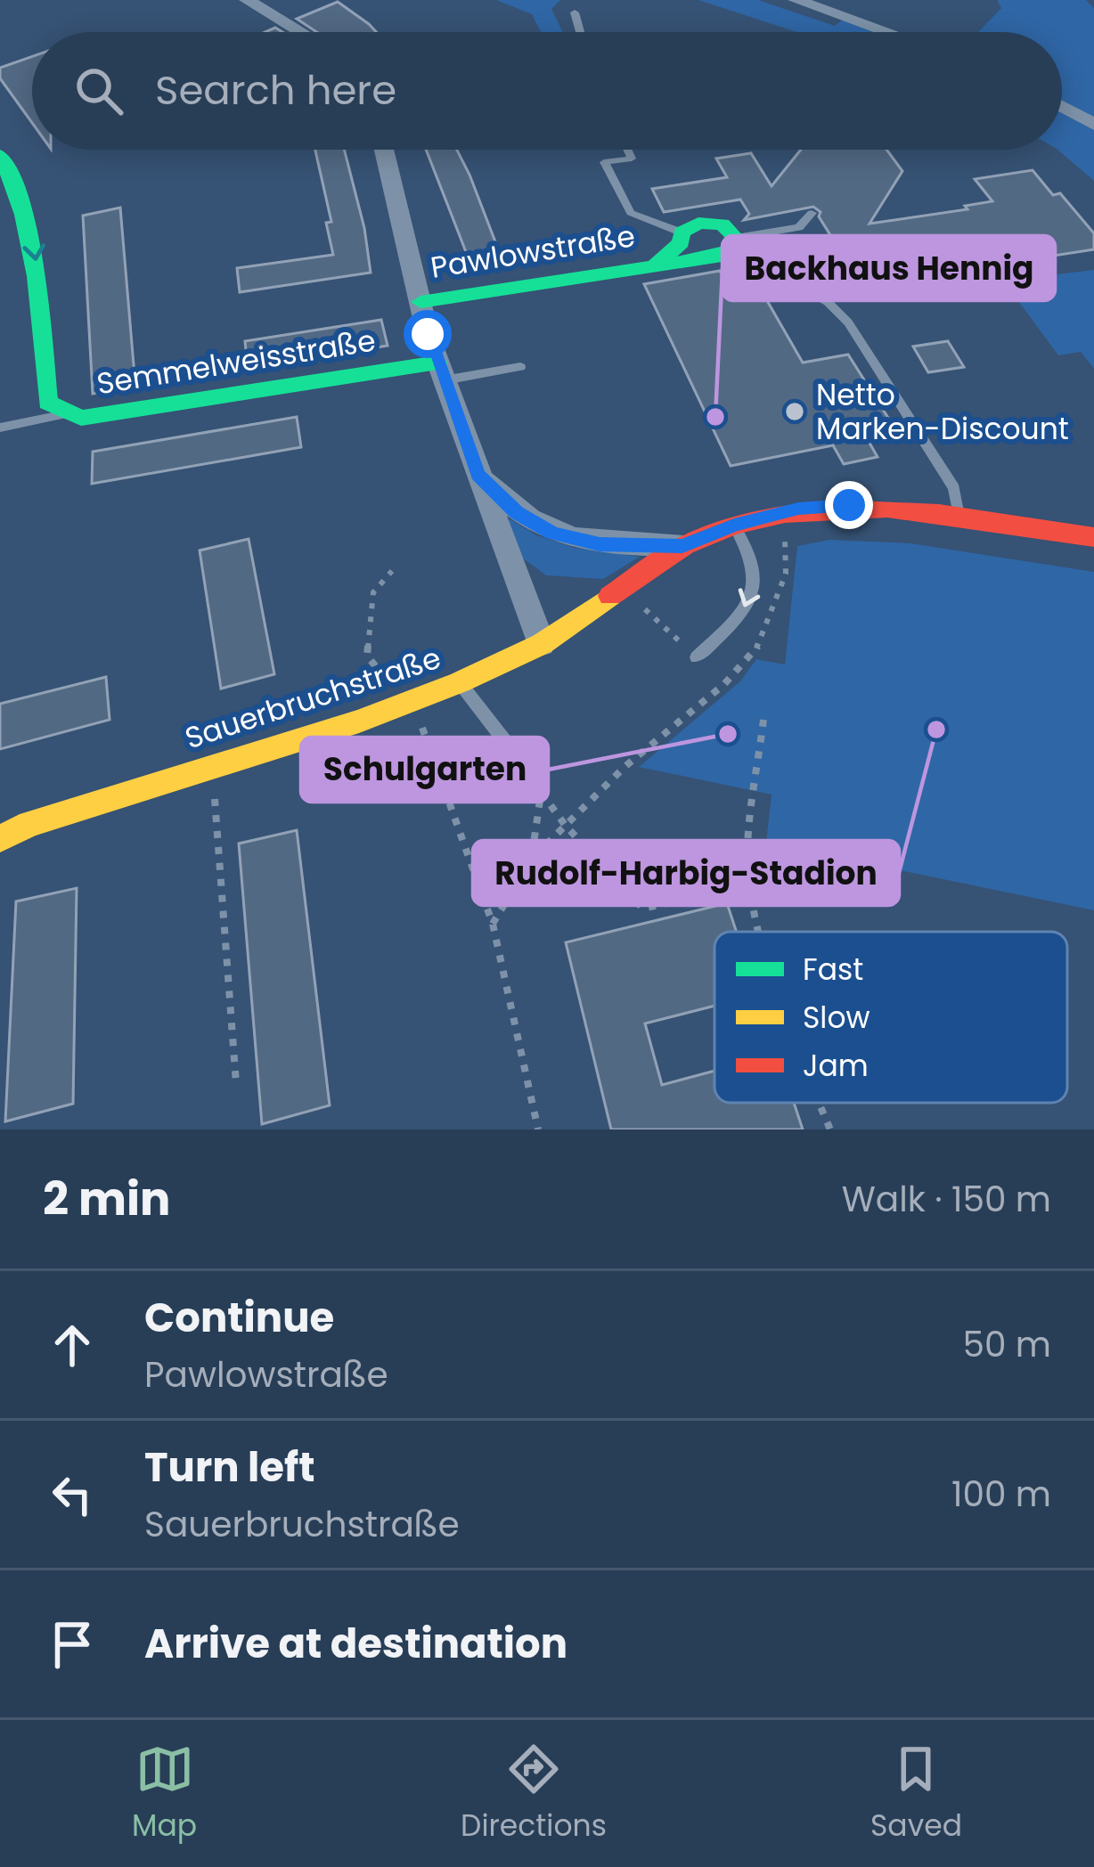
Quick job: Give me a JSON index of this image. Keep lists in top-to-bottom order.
{
  "streets": {
    "street": ["Pawlowstraße", "Semmelweisstraße", "Sauerbruchstraße"]
  },
  "crossings": [
    ["Pawlowstraße", "Semmelweisstraße"],
    ["Pawlowstraße", "Sauerbruchstraße"]
  ],
  "places": [
    "Netto Marken-Discount",
    "Backhaus Hennig",
    "Rudolf-Harbig-Stadion",
    "Schulgarten"
  ],
  "legend": ["Fast", "Slow", "Jam"],
  "page": {
    "search": "Search here",
    "heading": ["2 min", "Walk · 150 m"],
    "list": [
      ["Continue", "Pawlowstraße", "50 m"],
      ["Turn left", "Sauerbruchstraße", "100 m"],
      "Arrive at destination"
    ],
    "nav": ["Map", "Directions", "Saved"]
  }
}
